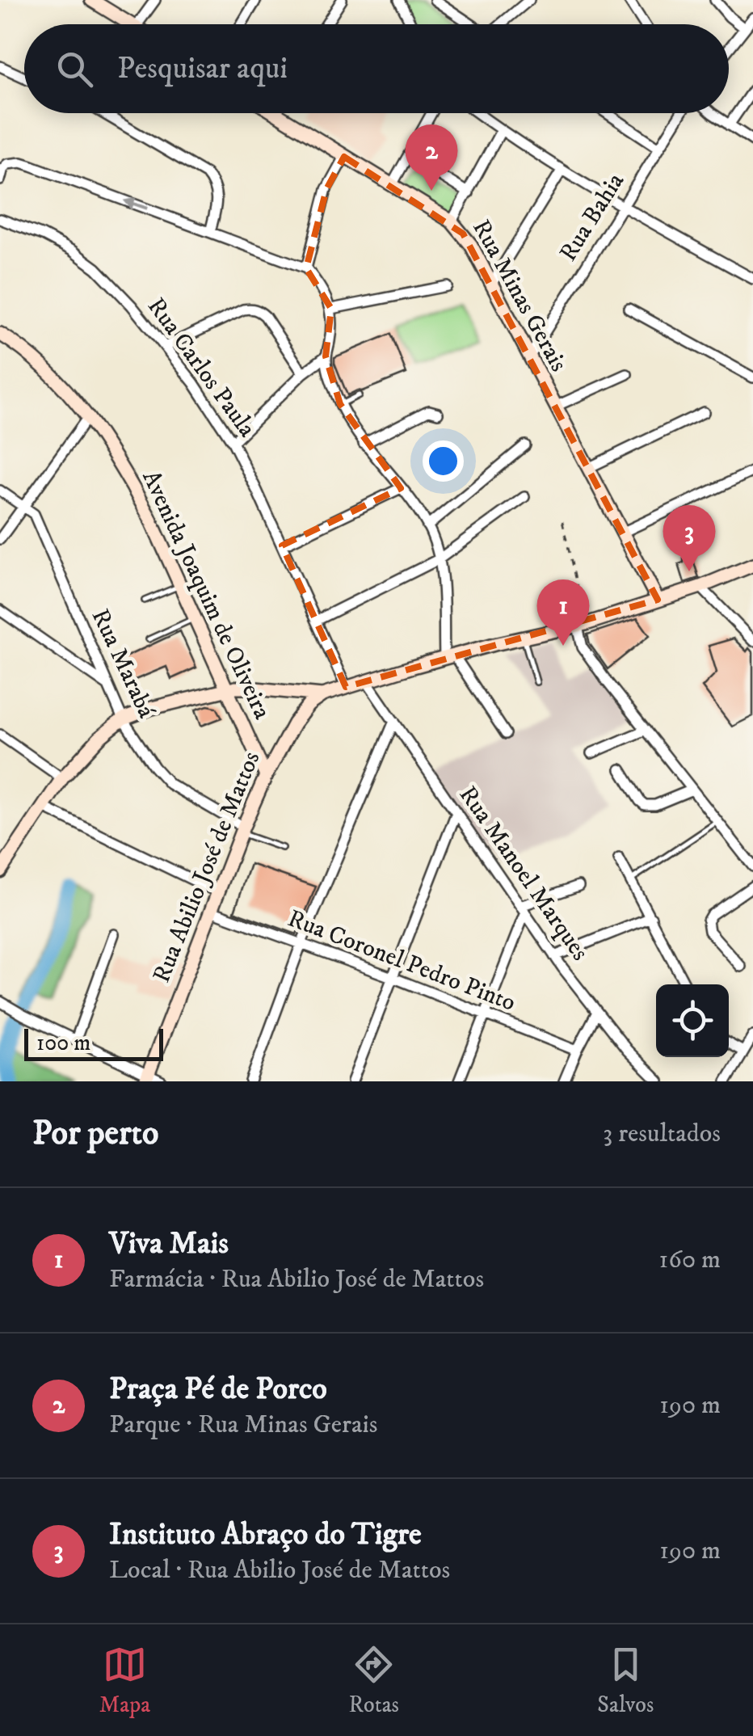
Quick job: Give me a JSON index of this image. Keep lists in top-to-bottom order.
{
  "streets": {
    "main road": ["Rua Minas Gerais", "Avenida Joaquim de Oliveira", "Rua Abilio José de Mattos"],
    "street": [
      "Rua Bahia",
      "Rua Carlos Paula",
      "Rua Marabá",
      "Rua Manoel Marques",
      "Rua Coronel Pedro Pinto"
    ]
  },
  "crossings": [
    ["Rua Bahia", "Rua Minas Gerais"],
    ["Rua Minas Gerais", "Rua Abilio José de Mattos"],
    ["Rua Carlos Paula", "Rua Abilio José de Mattos"],
    ["Avenida Joaquim de Oliveira", "Rua Abilio José de Mattos"],
    ["Rua Marabá", "Rua Abilio José de Mattos"],
    ["Rua Abilio José de Mattos", "Rua Manoel Marques"],
    ["Rua Abilio José de Mattos", "Rua Coronel Pedro Pinto"]
  ],
  "scale_bar": "100 m",
  "page": {
    "search": "Pesquisar aqui",
    "pins": ["2", "3", "1"],
    "scale": "100 m",
    "heading": ["Por perto", "3 resultados"],
    "list": [
      {
        "mark": "1",
        "name": "Viva Mais",
        "note": "Farmácia · Rua Abilio José de Mattos",
        "value": "160 m"
      },
      {
        "mark": "2",
        "name": "Praça Pé de Porco",
        "note": "Parque · Rua Minas Gerais",
        "value": "190 m"
      },
      {
        "mark": "3",
        "name": "Instituto Abraço do Tigre",
        "note": "Local · Rua Abilio José de Mattos",
        "value": "190 m"
      }
    ],
    "nav": ["Mapa", "Rotas", "Salvos"]
  }
}
